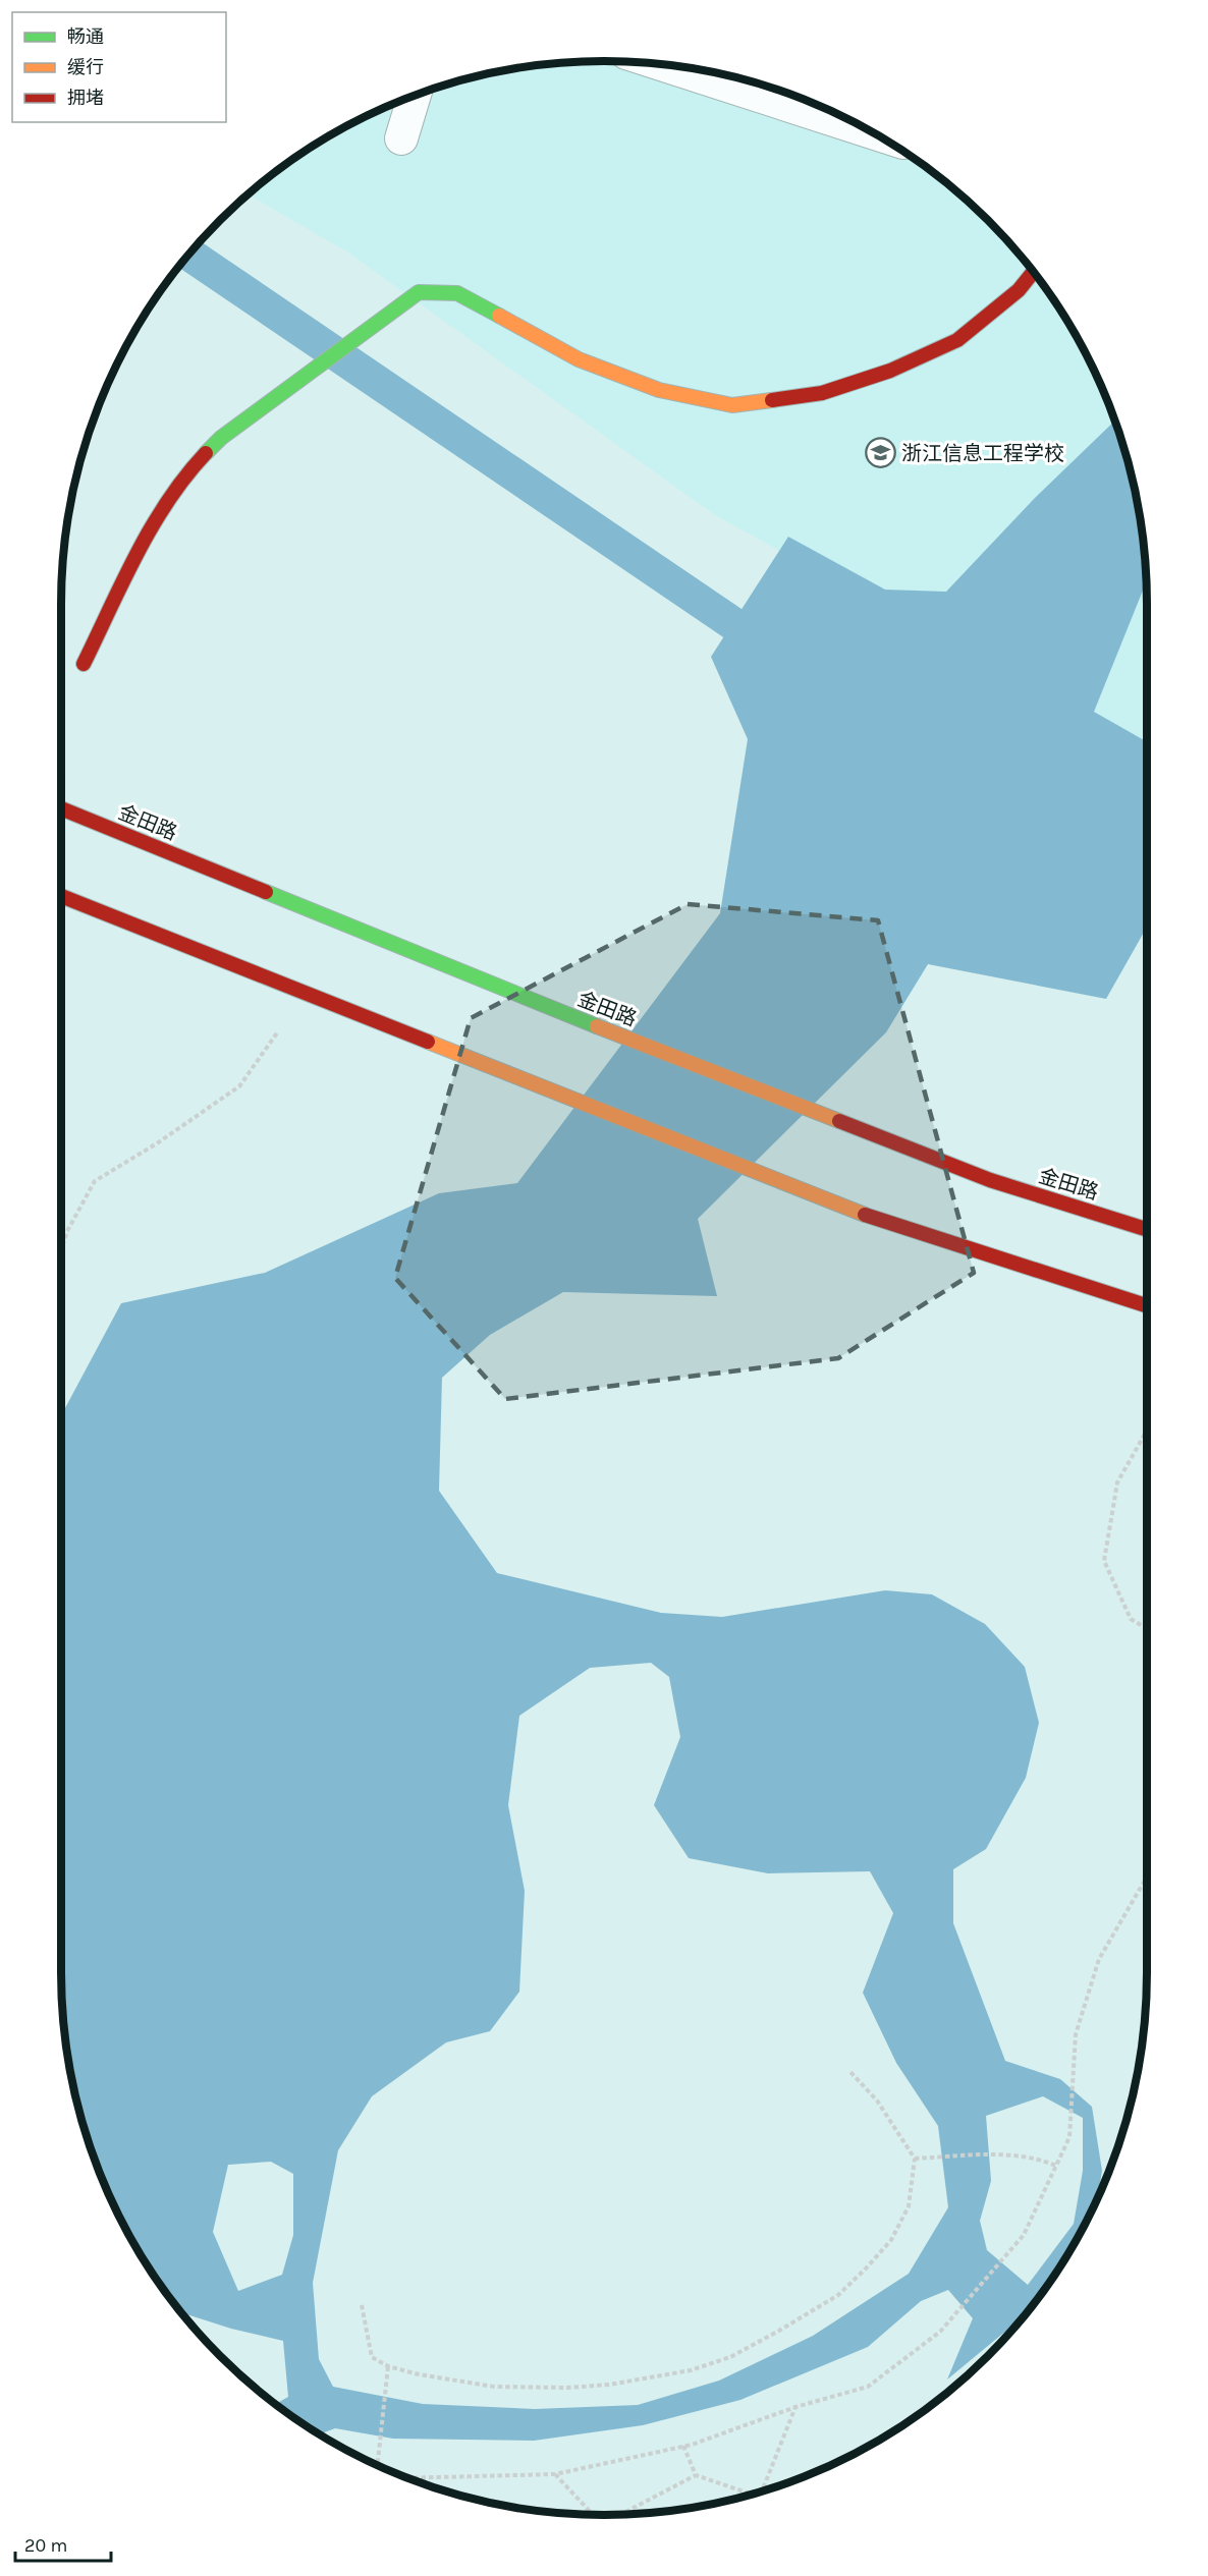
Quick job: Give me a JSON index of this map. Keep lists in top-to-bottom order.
{
  "streets": {
    "street": ["金田路"]
  },
  "places": {
    "school or university": ["浙江信息工程学校"]
  },
  "legend": ["畅通", "缓行", "拥堵"],
  "scale_bar": "20 m"
}
